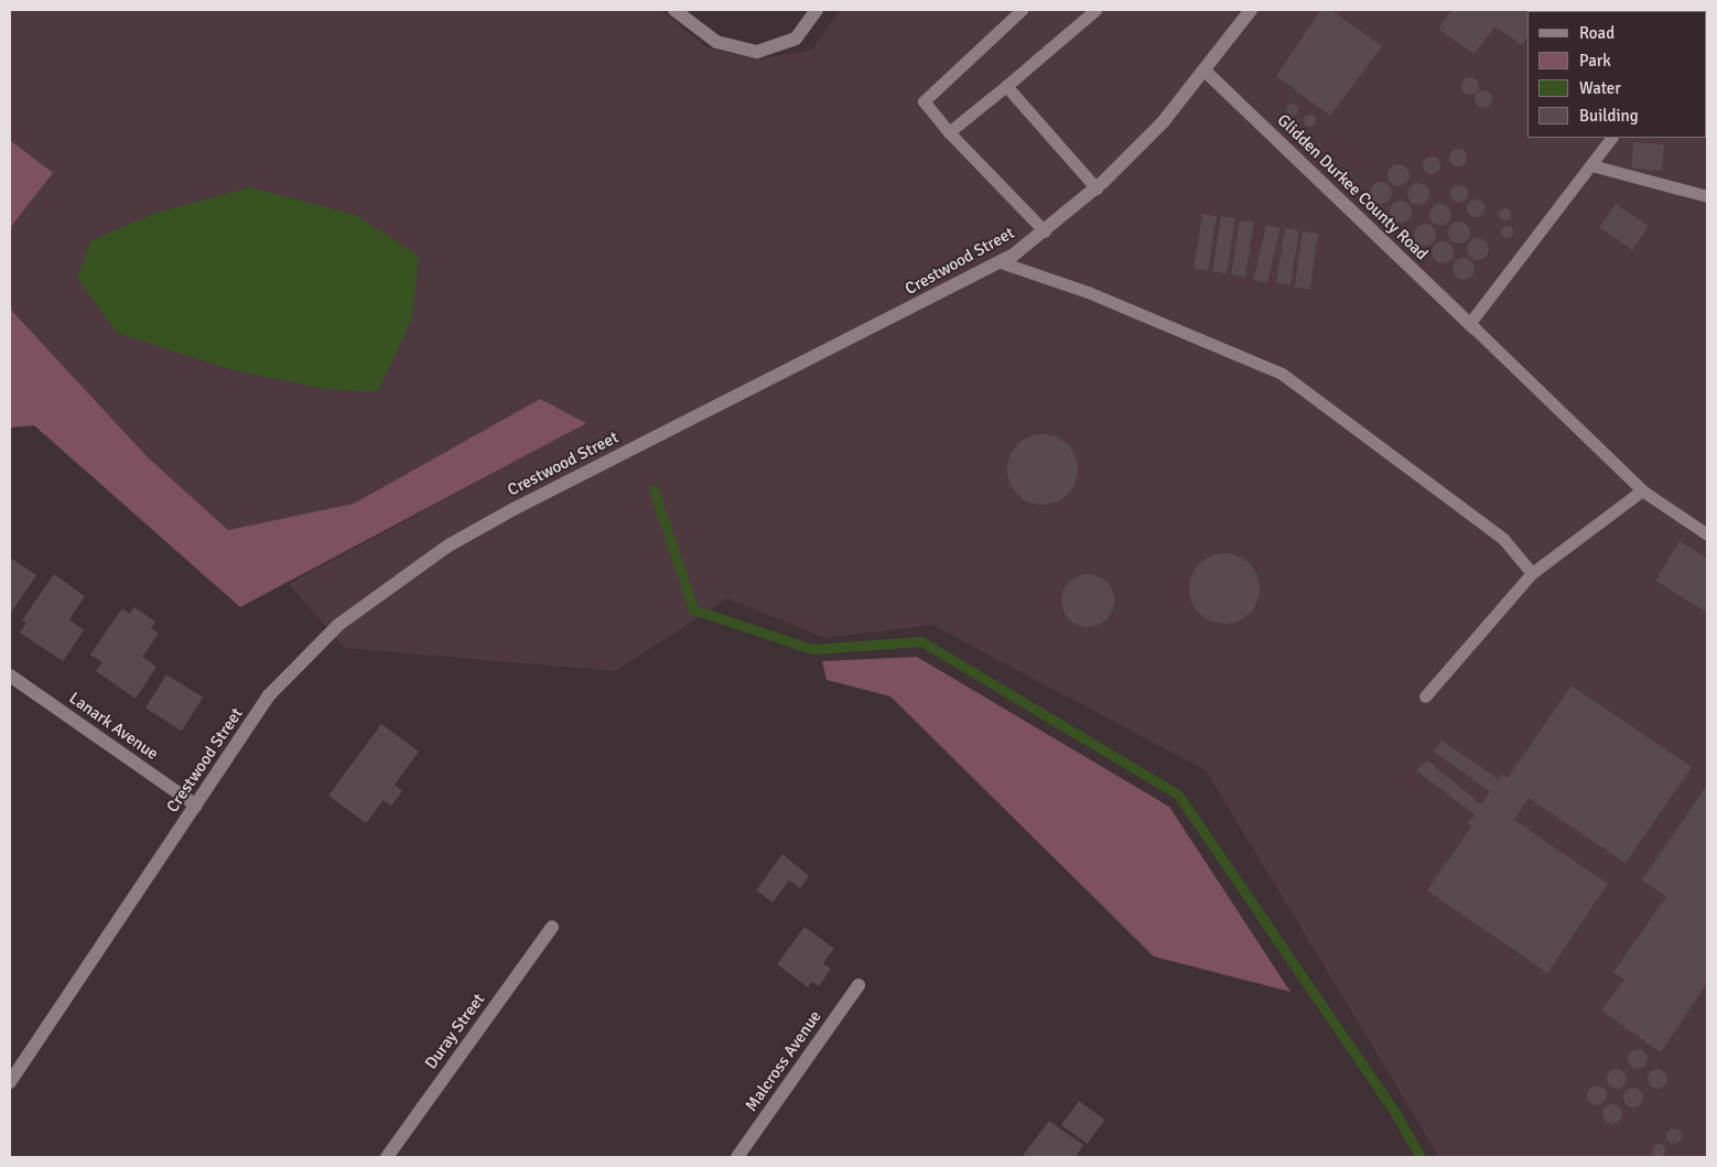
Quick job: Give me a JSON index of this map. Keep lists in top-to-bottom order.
{
  "streets": {
    "street": [
      "Glidden Durkee County Road",
      "Crestwood Street",
      "Lanark Avenue",
      "Duray Street",
      "Malcross Avenue"
    ]
  },
  "crossings": [
    ["Glidden Durkee County Road", "Crestwood Street"],
    ["Crestwood Street", "Lanark Avenue"]
  ],
  "legend": [
    "Road",
    "Park",
    "Water",
    "Building"
  ]
}
